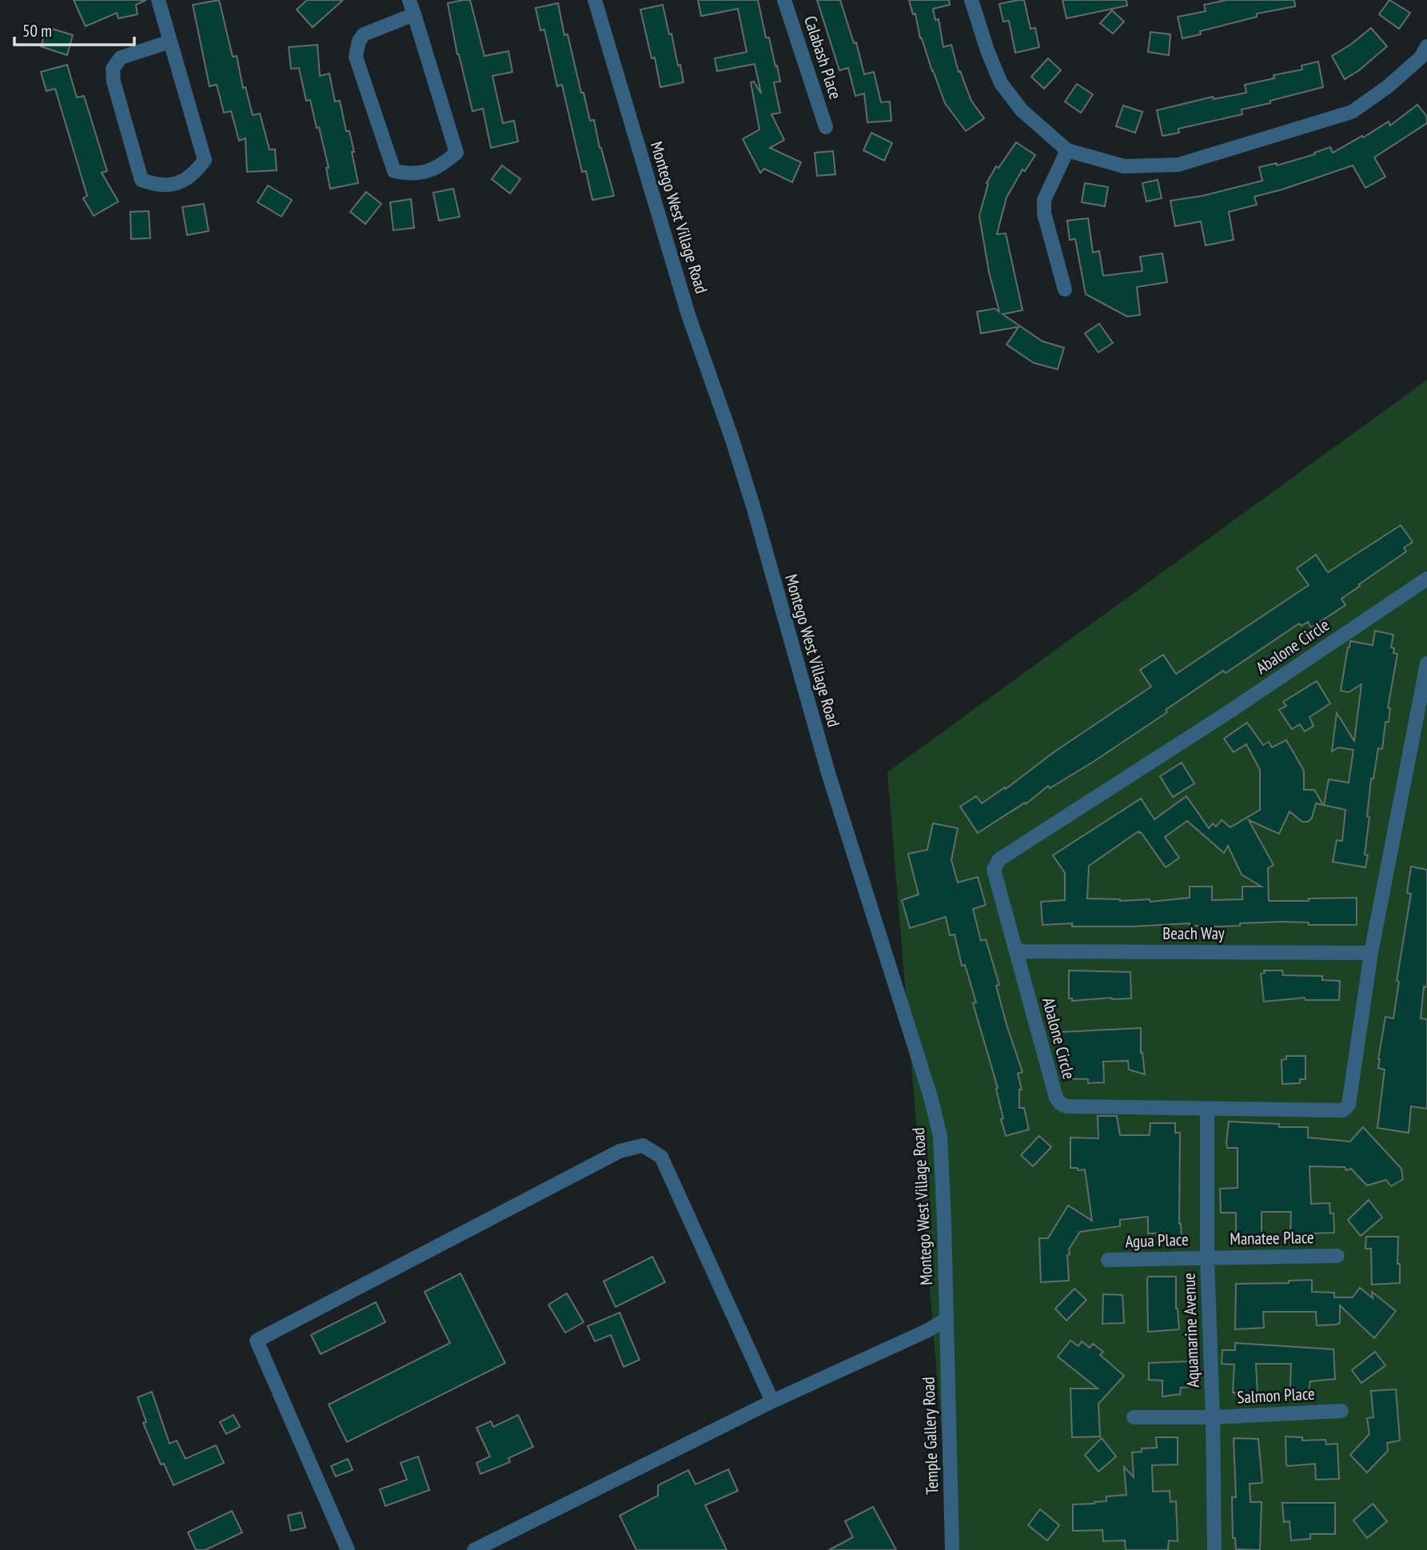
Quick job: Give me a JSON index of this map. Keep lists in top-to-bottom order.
{
  "streets": {
    "street": [
      "Calabash Place",
      "Montego West Village Road",
      "Abalone Circle",
      "Beach Way",
      "Manatee Place",
      "Agua Place",
      "Aquamarine Avenue",
      "Salmon Place",
      "Temple Gallery Road"
    ]
  },
  "crossings": [
    ["Montego West Village Road", "Temple Gallery Road"],
    ["Abalone Circle", "Beach Way"],
    ["Abalone Circle", "Aquamarine Avenue"],
    ["Manatee Place", "Agua Place"],
    ["Manatee Place", "Aquamarine Avenue"],
    ["Agua Place", "Aquamarine Avenue"],
    ["Aquamarine Avenue", "Salmon Place"]
  ],
  "scale_bar": "50 m"
}
